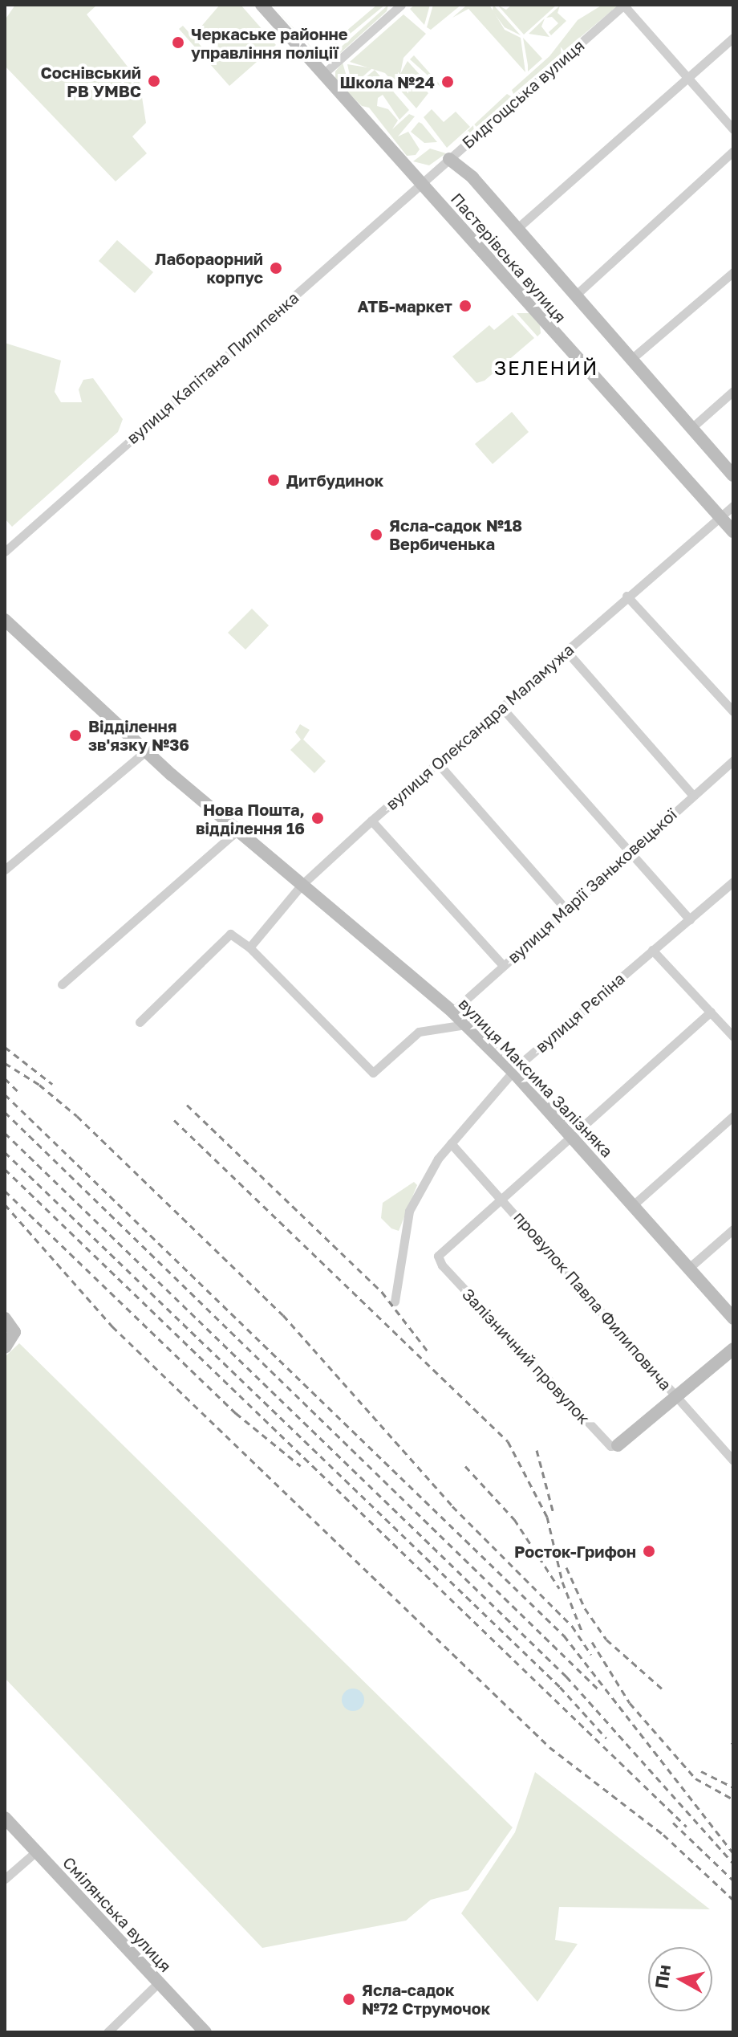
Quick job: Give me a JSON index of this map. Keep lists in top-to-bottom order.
{
  "streets": {
    "main road": ["Пастерівська вулиця", "вулиця Максима Залізняка", "Смілянська вулиця"],
    "street": [
      "Бидгощська вулиця",
      "вулиця Капітана Пилипенка",
      "вулиця Олександра Маламужа",
      "вулиця Марії Заньковецької",
      "вулиця Рєпіна",
      "провулок Павла Филиповича",
      "Залізничний провулок"
    ]
  },
  "crossings": [
    ["Бидгощська вулиця", "Пастерівська вулиця"],
    ["Бидгощська вулиця", "вулиця Капітана Пилипенка"],
    ["Пастерівська вулиця", "вулиця Капітана Пилипенка"],
    ["Пастерівська вулиця", "вулиця Олександра Маламужа"],
    ["вулиця Олександра Маламужа", "вулиця Максима Залізняка"],
    ["вулиця Марії Заньковецької", "вулиця Максима Залізняка"],
    ["вулиця Рєпіна", "вулиця Максима Залізняка"],
    ["вулиця Рєпіна", "провулок Павла Филиповича"],
    ["провулок Павла Филиповича", "Залізничний провулок"]
  ],
  "districts": ["ЗЕЛЕНИЙ"],
  "places": [
    "Черкаське районне управління поліції",
    "Соснівський РВ УМВС",
    "Школа №24",
    "Лабораорний корпус",
    "АТБ-маркет",
    "Дитбудинок",
    "Ясла-садок №18 Вербиченька",
    "Відділення зв'язку №36",
    "Нова Пошта, відділення 16",
    "Росток-Грифон",
    "Ясла-садок №72 Струмочок"
  ],
  "north": "left"
}
